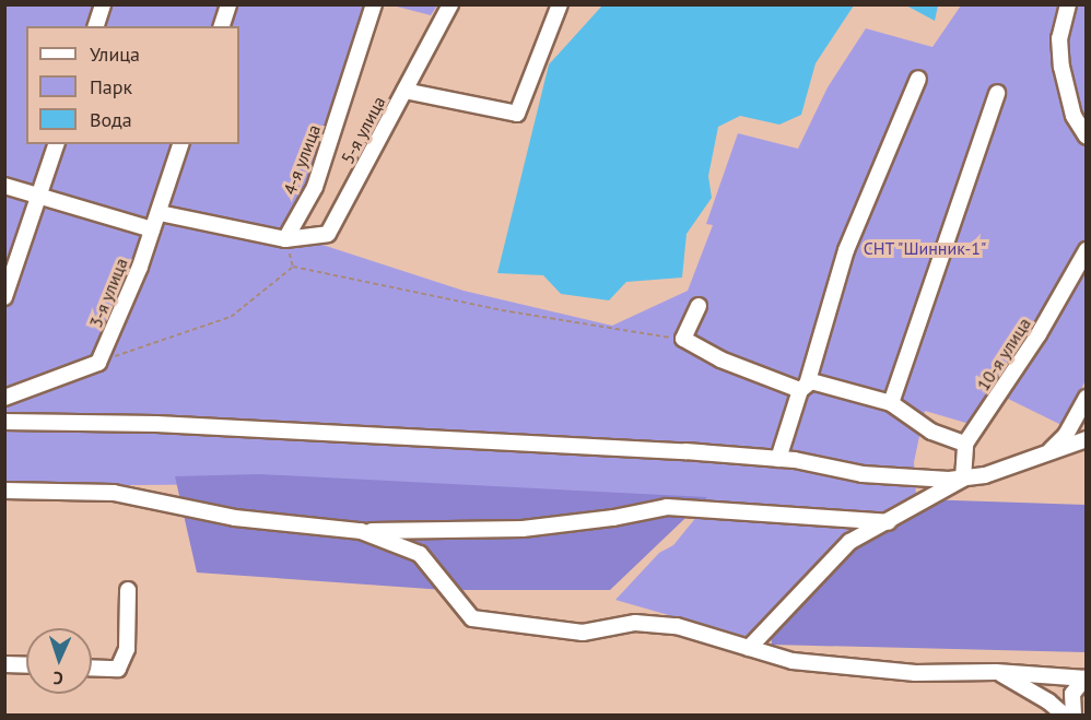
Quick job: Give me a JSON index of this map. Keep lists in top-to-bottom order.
{
  "streets": {
    "street": [
      "5-я улица",
      "4-я улица",
      "3-я улица",
      "10-я улица"
    ]
  },
  "crossings": [
    ["5-я улица", "4-я улица"]
  ],
  "parks": ["СНТ \"Шинник-1\""],
  "legend": ["Улица", "Парк", "Вода"],
  "north": "bottom"
}
